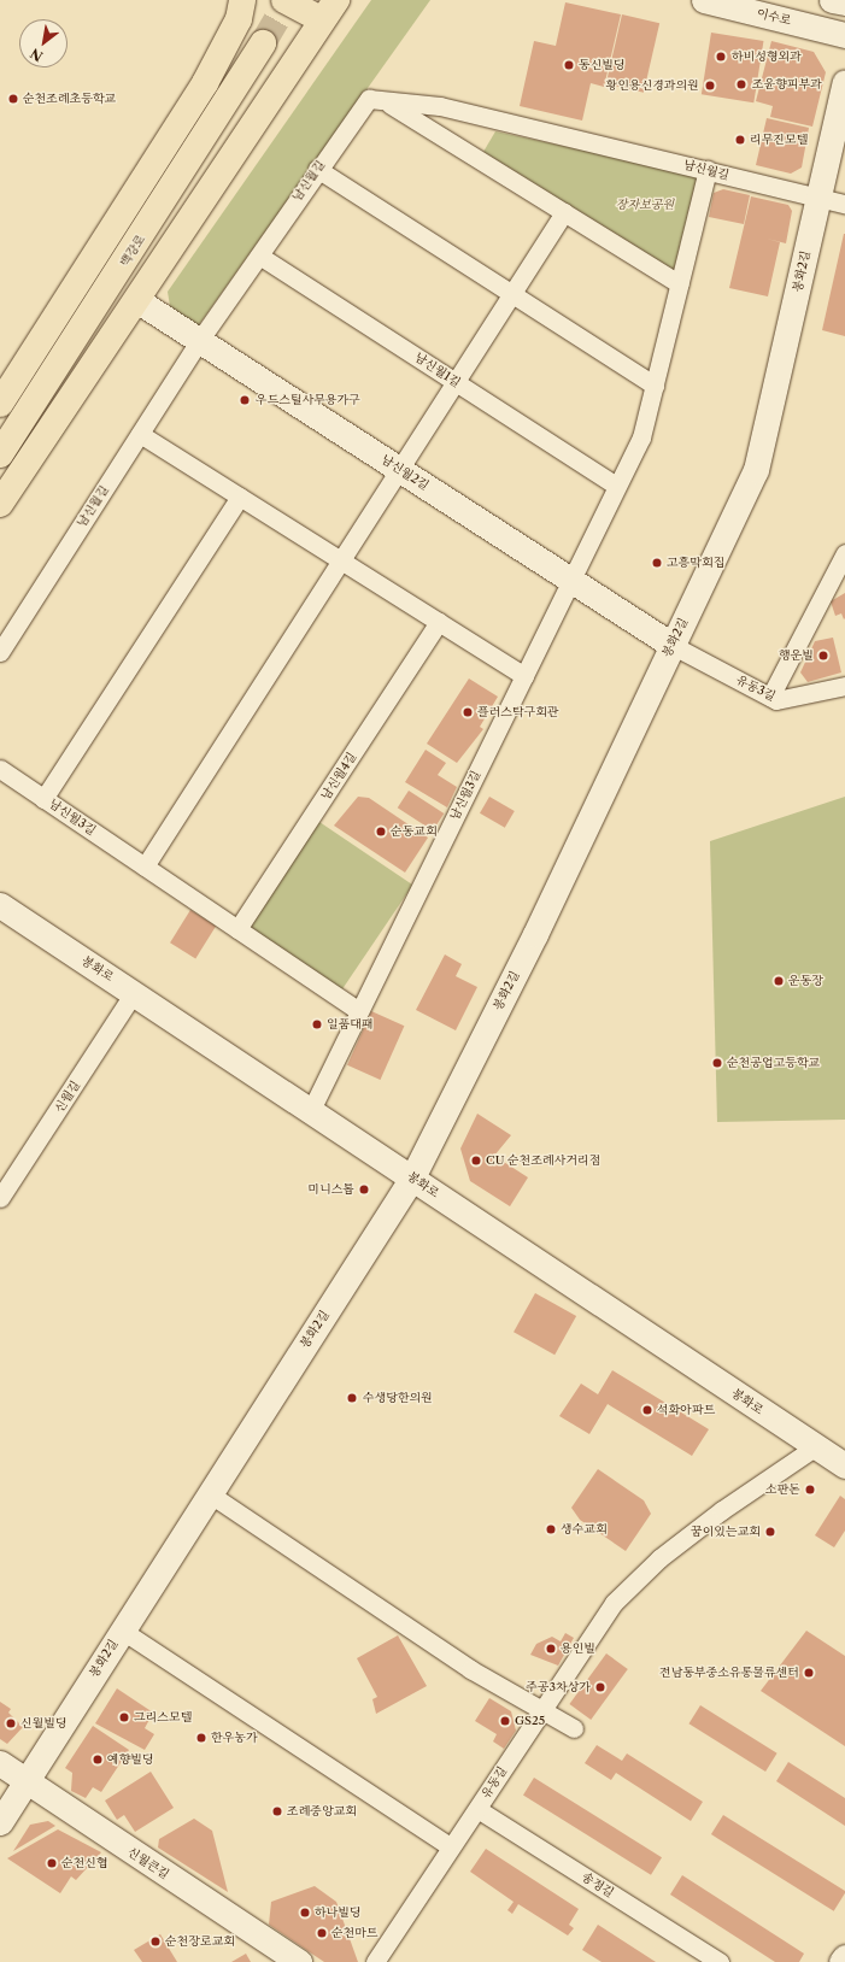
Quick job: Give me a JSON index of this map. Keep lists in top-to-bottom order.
{
  "streets": {
    "main road": ["백강로"],
    "street": [
      "이수로",
      "남신월길",
      "봉화2길",
      "남신월1길",
      "남신월2길",
      "유동3길",
      "남신월4길",
      "남신월3길",
      "봉화로",
      "신월길",
      "유동길",
      "신월큰길",
      "송정길"
    ]
  },
  "crossings": [
    ["남신월길", "봉화2길"],
    ["남신월길", "남신월1길"],
    ["남신월길", "남신월2길"],
    ["봉화2길", "남신월2길"],
    ["봉화2길", "유동3길"],
    ["봉화2길", "봉화로"],
    ["봉화2길", "신월큰길"],
    ["남신월2길", "유동3길"],
    ["남신월2길", "남신월3길"],
    ["남신월4길", "남신월3길"],
    ["남신월3길", "봉화로"],
    ["봉화로", "신월길"],
    ["봉화로", "유동길"],
    ["유동길", "송정길"]
  ],
  "parks": ["장자보공원"],
  "places": [
    "하비성형외과",
    "동신빌딩",
    "조윤향피부과",
    "황인용신경과의원",
    "순천조례초등학교",
    "리무진모텔",
    "우드스틸사무용가구",
    "고흥막회집",
    "행운빌",
    "플러스탁구회관",
    "순동교회",
    "운동장",
    "일품대패",
    "순천공업고등학교",
    "CU 순천조례사거리점",
    "미니스톱",
    "수생당한의원",
    "석화아파트",
    "소판돈",
    "생수교회",
    "꿈이있는교회",
    "용인빌",
    "전남동부중소유통물류센터",
    "주공3차상가",
    "그리스모텔",
    "GS25",
    "신월빌딩",
    "한우농가",
    "예향빌딩",
    "조례중앙교회",
    "순천신협",
    "하나빌딩",
    "순천마트",
    "순천장로교회"
  ],
  "north": "bottom left"
}
